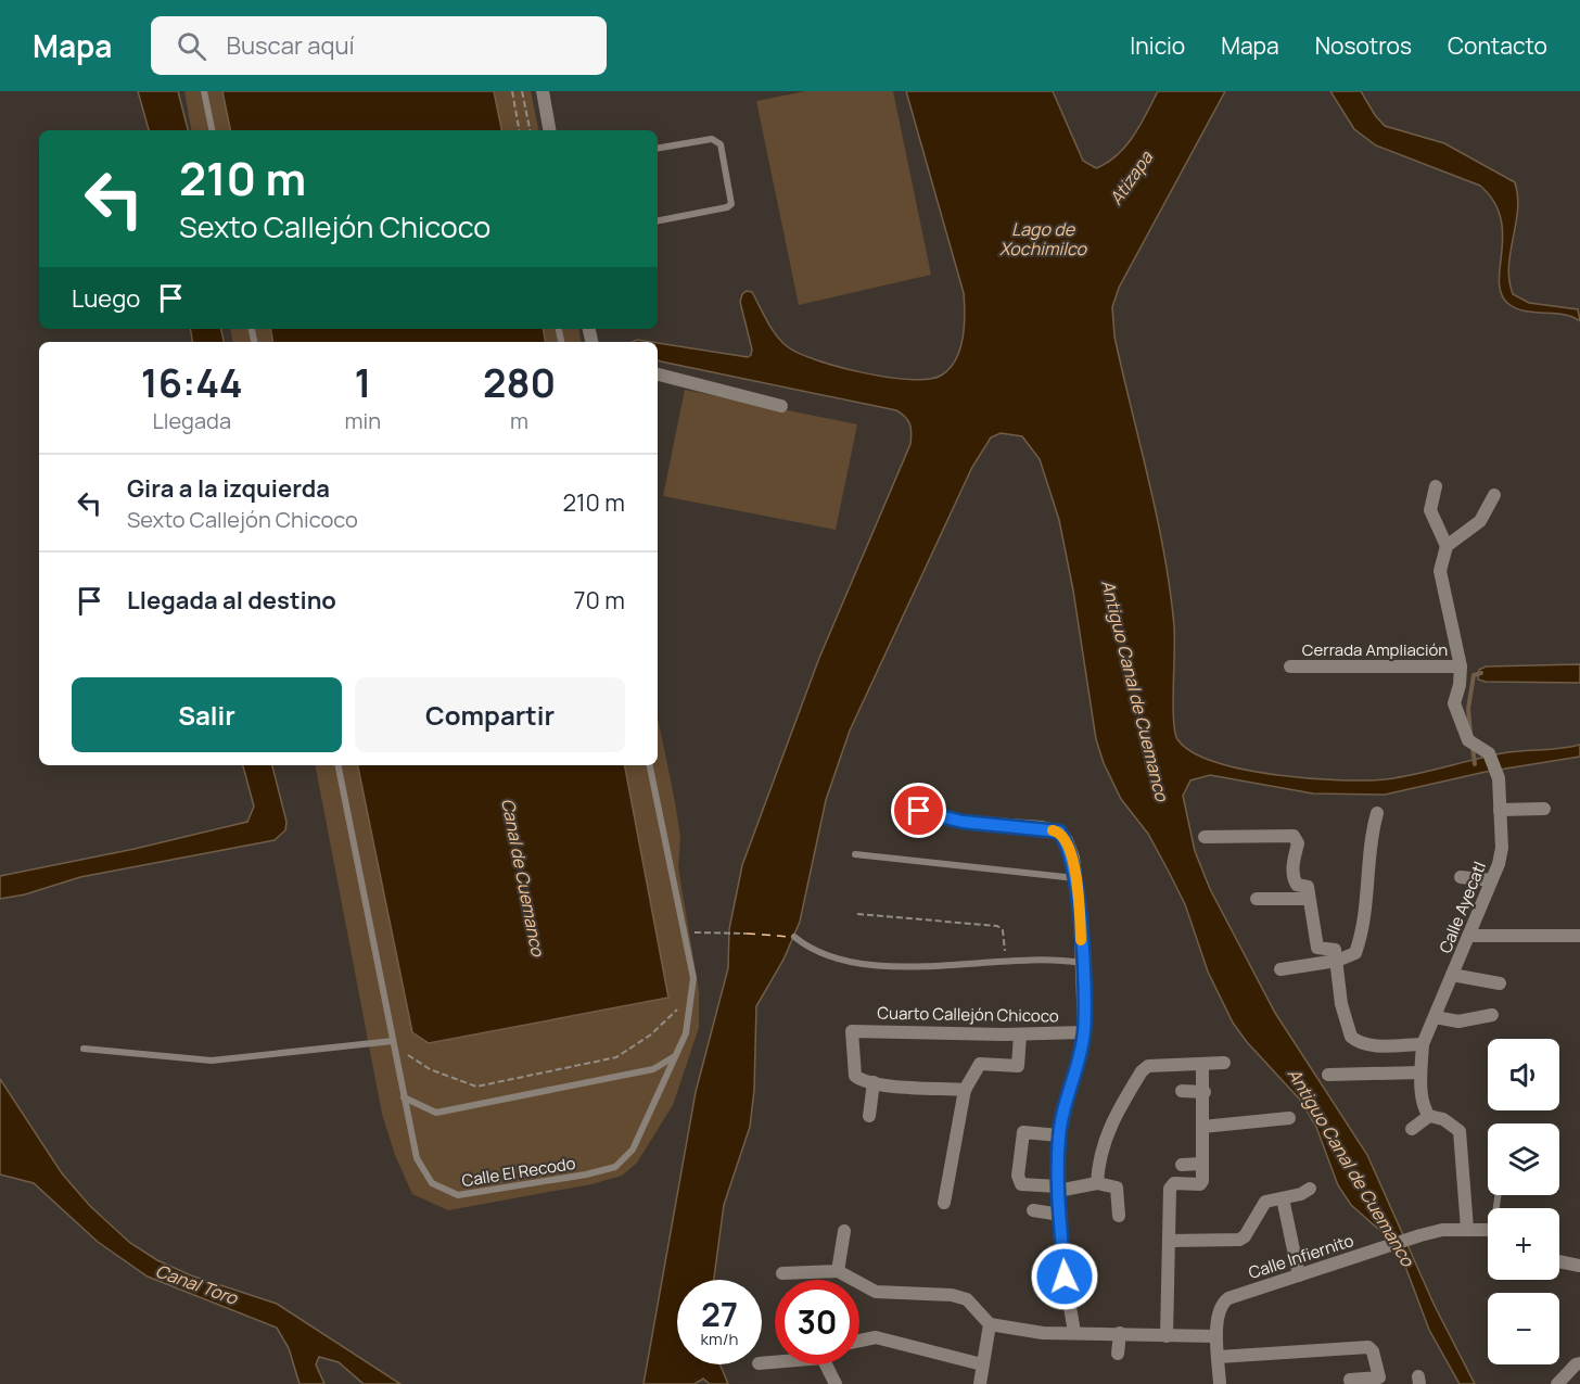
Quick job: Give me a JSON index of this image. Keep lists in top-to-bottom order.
{
  "streets": {
    "street": [
      "Cerrada Ampliación",
      "Calle Ayecatl",
      "Cuarto Callejón Chicoco",
      "Calle Infiernito"
    ],
    "lane": ["Calle El Recodo"]
  },
  "crossings": [
    ["Cerrada Ampliación", "Calle Ayecatl"]
  ],
  "water": [
    "Atizapa",
    "Lago de Xochimilco",
    "Antiguo Canal de Cuemanco",
    "Canal de Cuemanco",
    "Canal Toro"
  ],
  "page": {
    "header": "Mapa",
    "search": "Buscar aquí",
    "nav": [
      "Inicio",
      "Mapa",
      "Nosotros",
      "Contacto"
    ],
    "turn": ["210 m", "Sexto Callejón Chicoco"],
    "then": "Luego",
    "eta": [
      "16:44",
      "Llegada",
      "1",
      "min",
      "280",
      "m"
    ],
    "list": [
      {
        "name": "Gira a la izquierda",
        "note": "Sexto Callejón Chicoco",
        "value": "210 m"
      },
      {
        "name": "Llegada al destino",
        "value": "70 m"
      }
    ],
    "buttons": ["Salir", "Compartir"],
    "map_buttons": ["+", "−"],
    "speed": "27 km/h",
    "limit": "30"
  }
}
